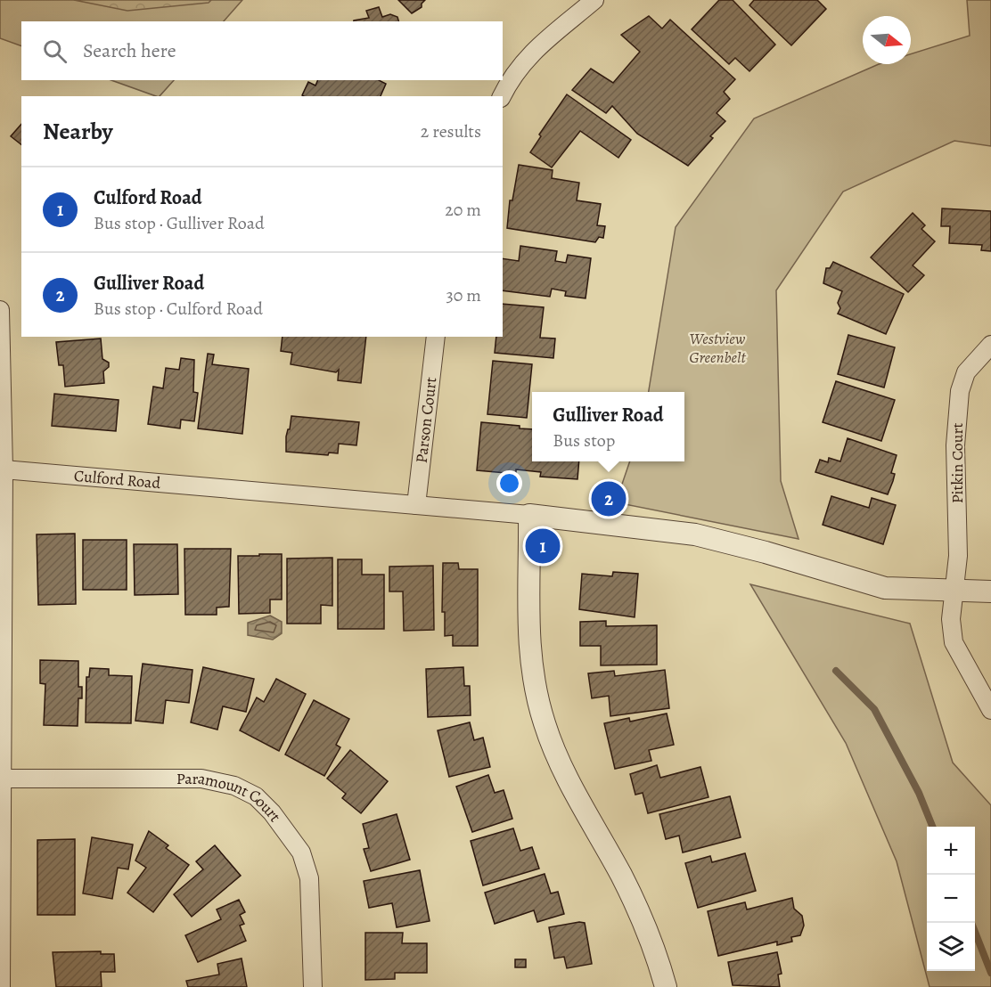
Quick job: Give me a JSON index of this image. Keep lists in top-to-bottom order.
{
  "streets": {
    "street": [
      "Parson Court",
      "Pitkin Court",
      "Culford Road",
      "Paramount Court"
    ]
  },
  "crossings": [
    ["Parson Court", "Culford Road"],
    ["Pitkin Court", "Culford Road"]
  ],
  "parks": ["Westview Greenbelt"],
  "north": "right",
  "page": {
    "search": "Search here",
    "heading": ["Nearby", "2 results"],
    "list": [
      {
        "mark": "1",
        "name": "Culford Road",
        "note": "Bus stop · Gulliver Road",
        "value": "20 m"
      },
      {
        "mark": "2",
        "name": "Gulliver Road",
        "note": "Bus stop · Culford Road",
        "value": "30 m"
      }
    ],
    "popup": ["Gulliver Road", "Bus stop"],
    "pins": ["2", "1"],
    "map_buttons": ["+", "−"]
  }
}
